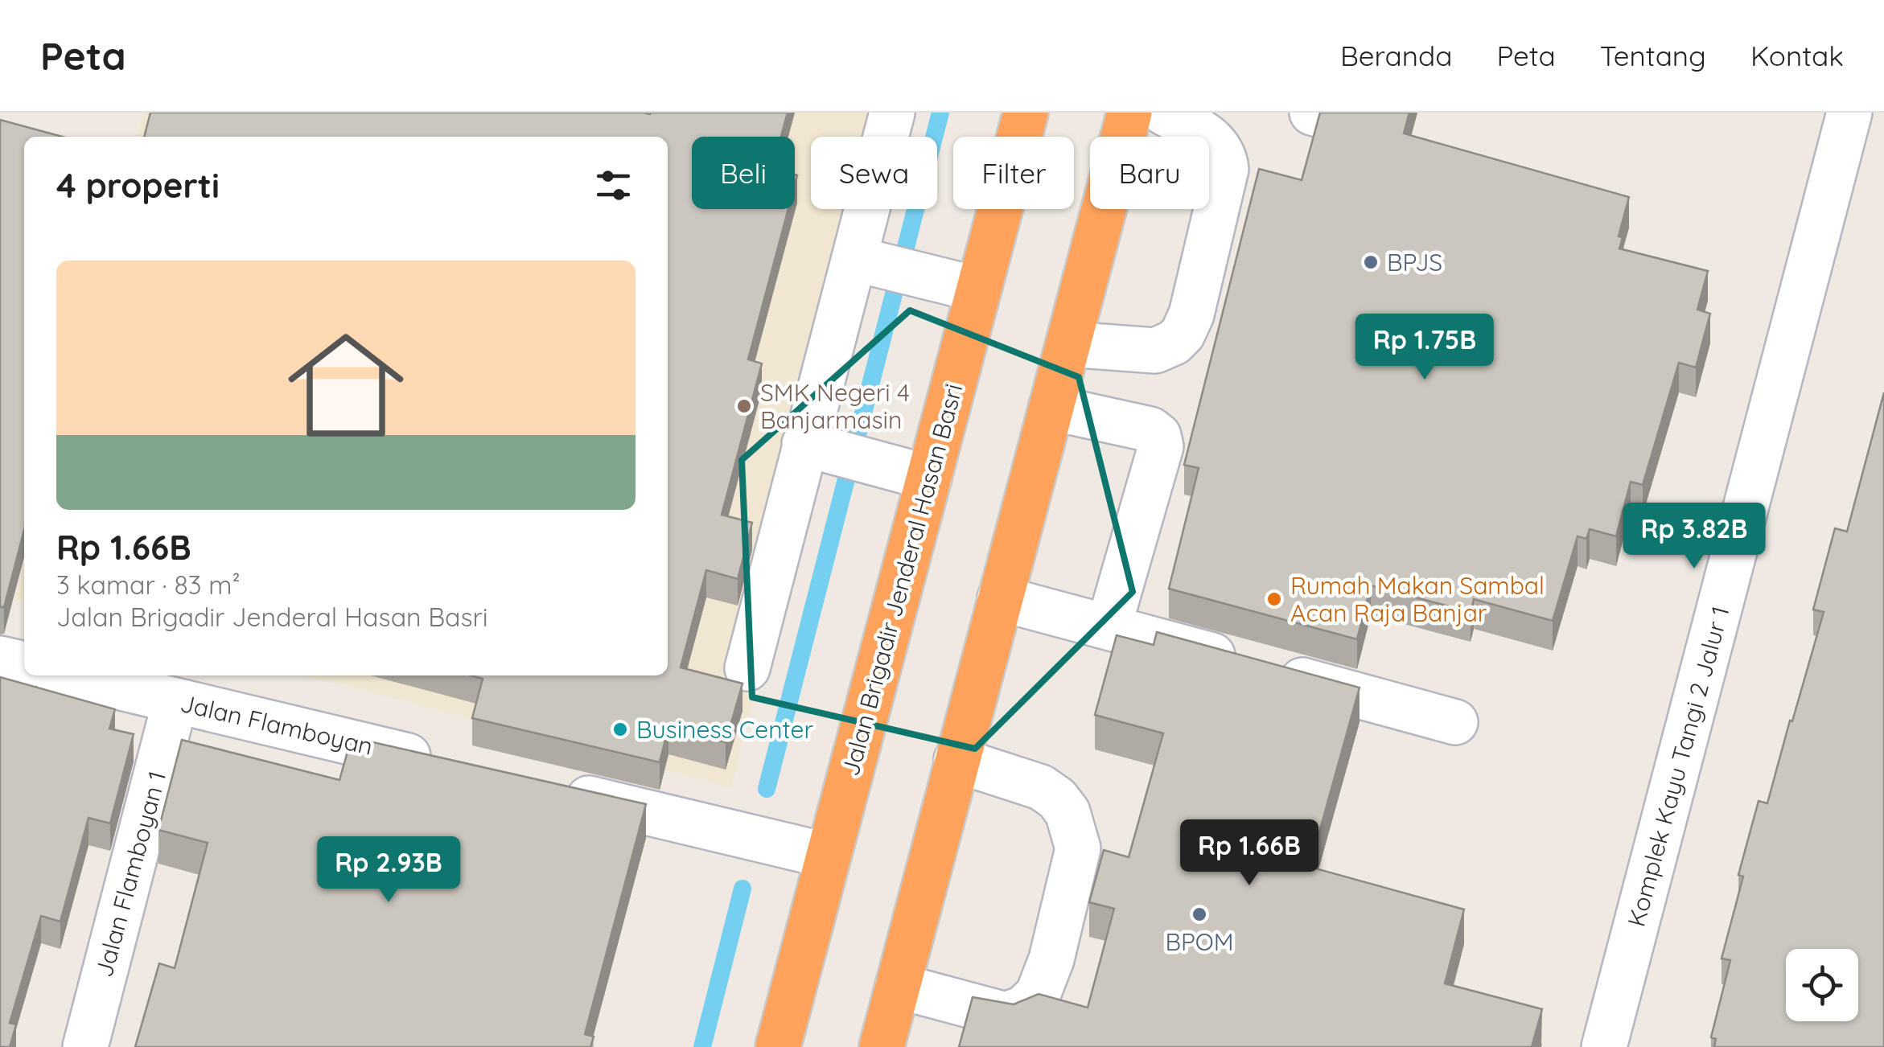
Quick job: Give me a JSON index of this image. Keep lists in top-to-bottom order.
{
  "streets": {
    "highway": ["Jalan Brigadir Jenderal Hasan Basri"],
    "street": ["Jalan Flamboyan", "Komplek Kayu Tangi 2 Jalur 1", "Jalan Flamboyan 1"]
  },
  "crossings": [
    ["Jalan Flamboyan", "Jalan Flamboyan 1"]
  ],
  "places": [
    "BPJS",
    "SMK Negeri 4 Banjarmasin",
    "Rumah Makan Sambal Acan Raja Banjar",
    "Business Center",
    "BPOM"
  ],
  "page": {
    "header": "Peta",
    "nav": [
      "Beranda",
      "Peta",
      "Tentang",
      "Kontak"
    ],
    "chip": [
      "Beli",
      "Sewa",
      "Filter",
      "Baru"
    ],
    "heading": "4 properti",
    "list": [
      {
        "name": "Rp 1.66B",
        "note": "3 kamar · 83 m² · Jalan Brigadir Jenderal Hasan Basri"
      }
    ],
    "price": [
      "Rp 1.75B",
      "Rp 3.82B",
      "Rp 1.66B",
      "Rp 2.93B"
    ]
  }
}
